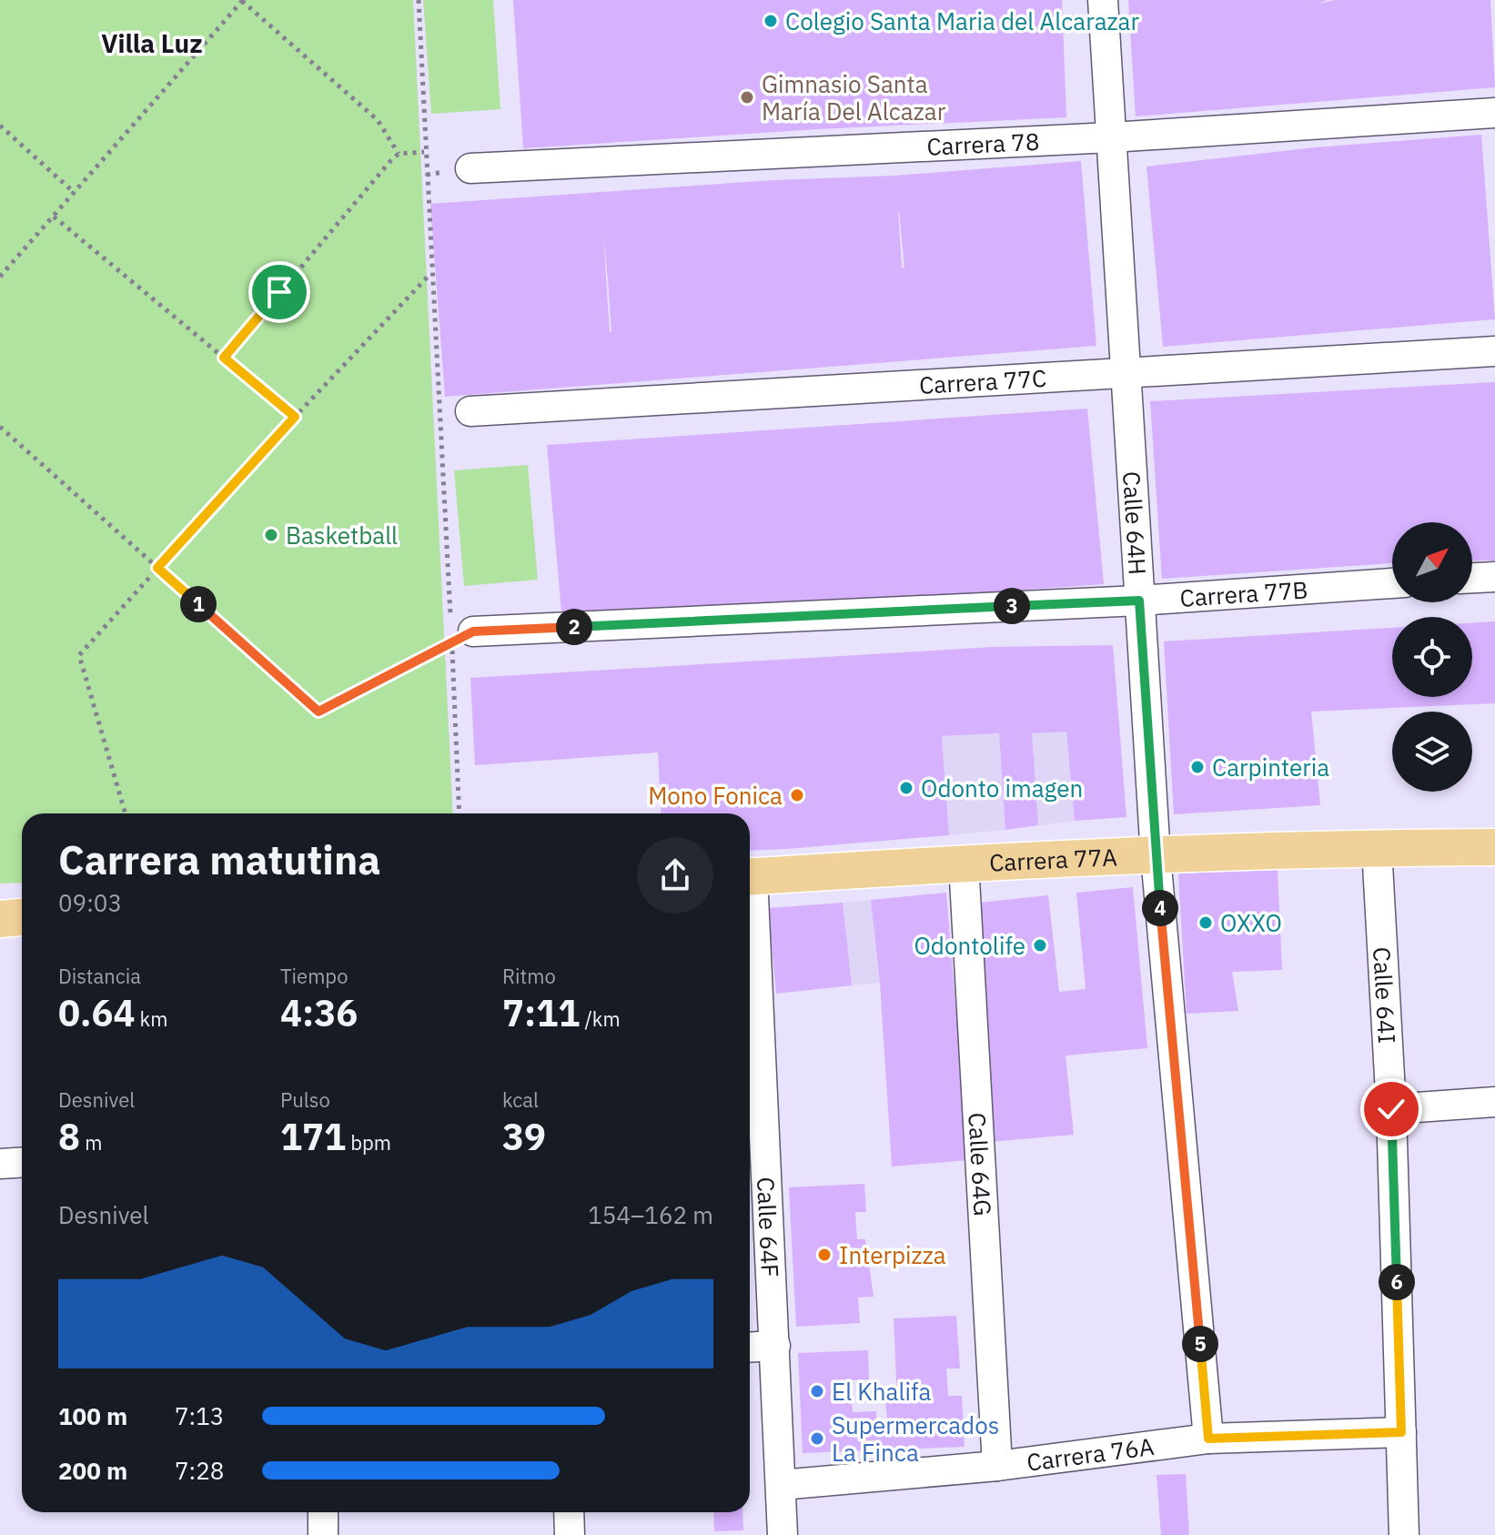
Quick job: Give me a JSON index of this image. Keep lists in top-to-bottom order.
{
  "streets": {
    "main road": ["Carrera 77A"],
    "street": [
      "Carrera 78",
      "Carrera 77C",
      "Calle 64H",
      "Carrera 77B",
      "Calle 64I",
      "Calle 64G",
      "Calle 64F",
      "Carrera 76A"
    ]
  },
  "crossings": [
    ["Carrera 78", "Calle 64H"],
    ["Carrera 77C", "Calle 64H"],
    ["Calle 64H", "Carrera 77B"],
    ["Calle 64H", "Carrera 77A"],
    ["Calle 64H", "Carrera 76A"],
    ["Carrera 77A", "Calle 64I"],
    ["Carrera 77A", "Calle 64G"],
    ["Calle 64I", "Carrera 76A"],
    ["Calle 64G", "Carrera 76A"],
    ["Calle 64F", "Carrera 76A"]
  ],
  "districts": ["Villa Luz"],
  "places": [
    "Colegio Santa Maria del Alcarazar",
    "Gimnasio Santa María Del Alcazar",
    "Basketball",
    "Carpinteria",
    "Odonto imagen",
    "Mono Fonica",
    "OXXO",
    "Odontolife",
    "Interpizza",
    "El Khalifa",
    "Supermercados La Finca"
  ],
  "north": "top right",
  "page": {
    "pins": [
      "1",
      "3",
      "2",
      "4",
      "6",
      "5"
    ],
    "heading": ["Carrera matutina", "09:03"],
    "stats": [
      ["Distancia", "0.64 km"],
      ["Tiempo", "4:36"],
      ["Ritmo", "7:11 /km"],
      ["Desnivel", "8 m"],
      ["Pulso", "171 bpm"],
      ["kcal", "39"]
    ],
    "chart": ["Desnivel", "154–162 m"],
    "list": [
      {
        "name": "100 m",
        "note": "7:13"
      },
      {
        "name": "200 m",
        "note": "7:28"
      }
    ]
  }
}
